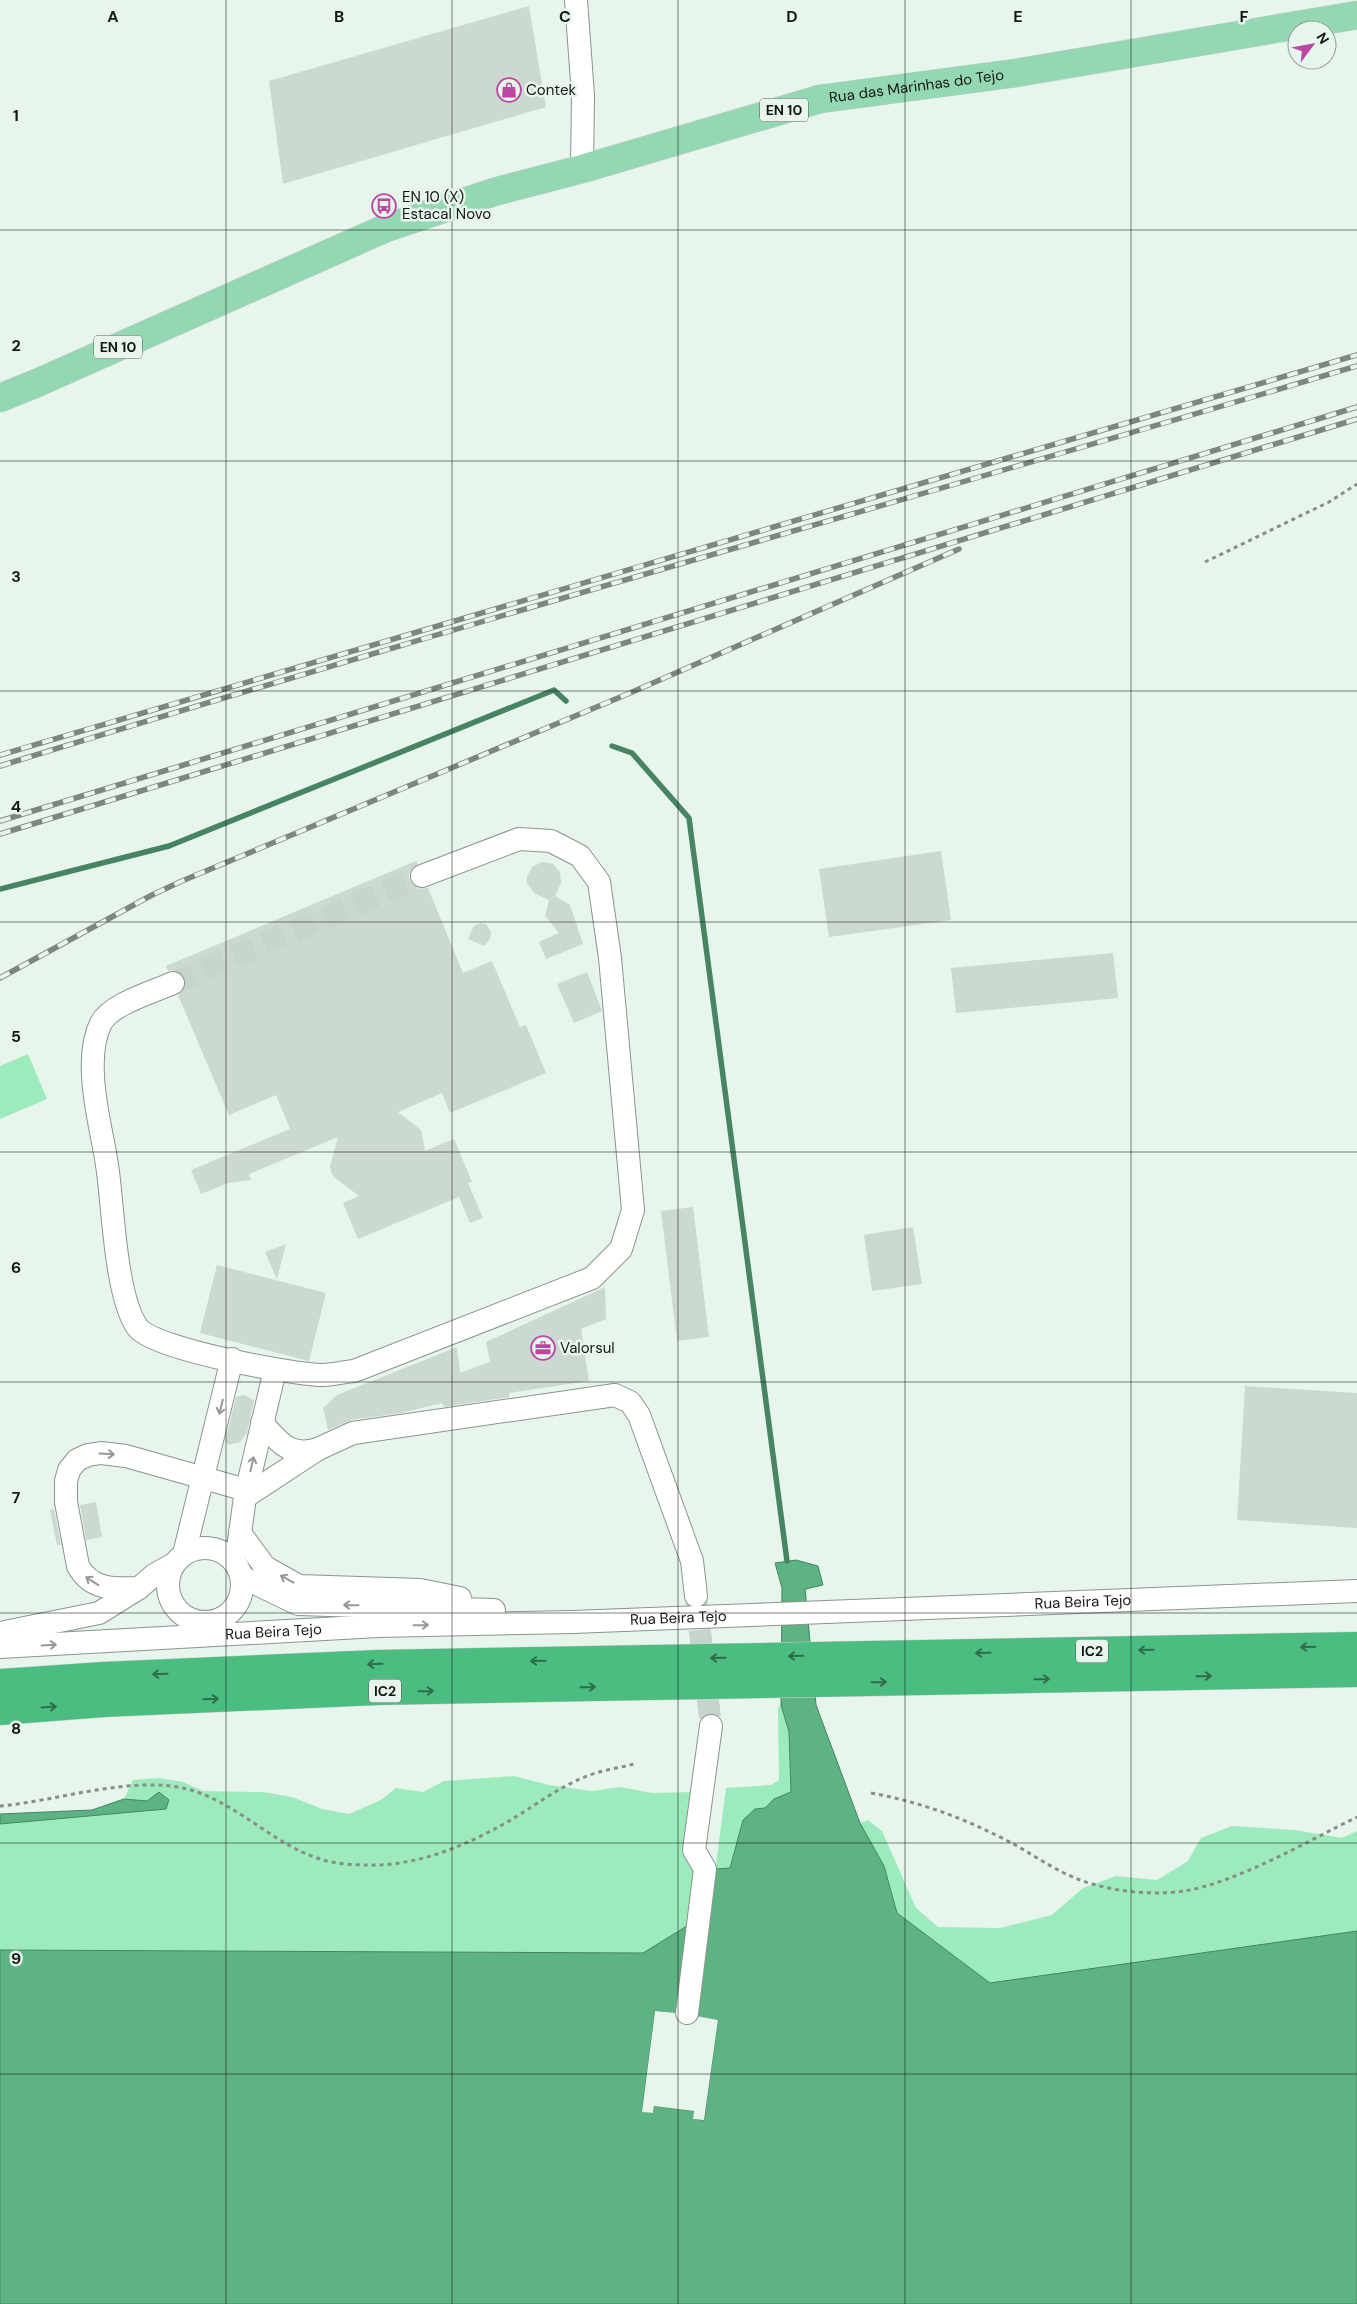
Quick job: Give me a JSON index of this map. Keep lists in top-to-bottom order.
{
  "streets": {
    "highway": ["IC2"],
    "main road": ["Rua das Marinhas do Tejo", "EN 10"],
    "street": ["Rua Beira Tejo"]
  },
  "places": {
    "shop": ["Contek"],
    "bus stop": ["EN 10 (X) Estacal Novo"],
    "office": ["Valorsul"]
  },
  "north": "top right",
  "grid": {
    "columns": [
      "A",
      "B",
      "C",
      "D",
      "E",
      "F"
    ],
    "rows": [
      "1",
      "2",
      "3",
      "4",
      "5",
      "6",
      "7",
      "8",
      "9"
    ]
  }
}
